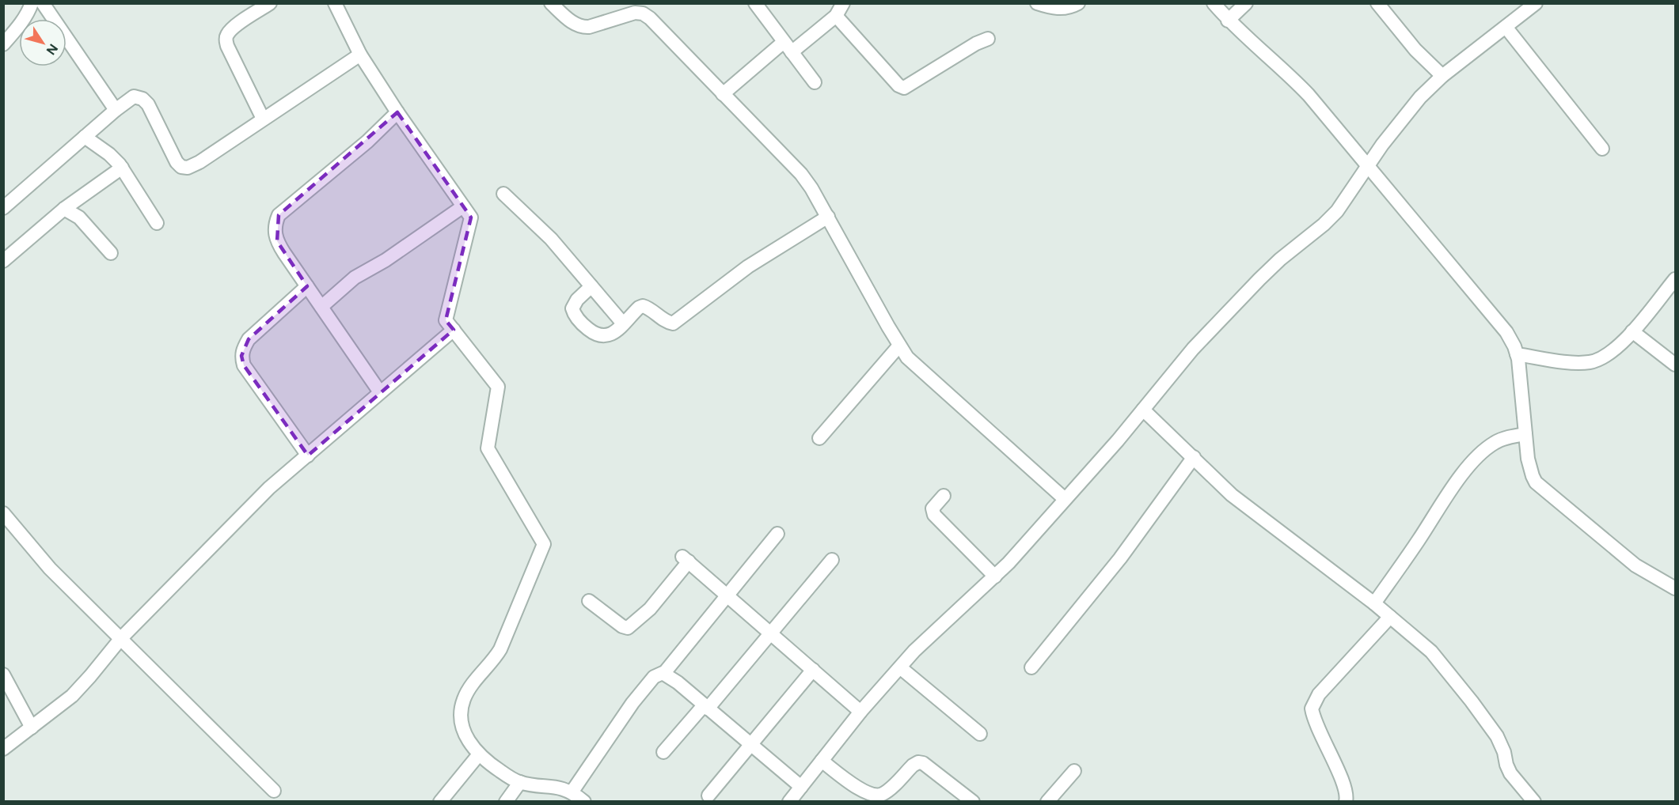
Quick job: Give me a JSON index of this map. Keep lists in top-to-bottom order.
{
  "north": "bottom right"
}
